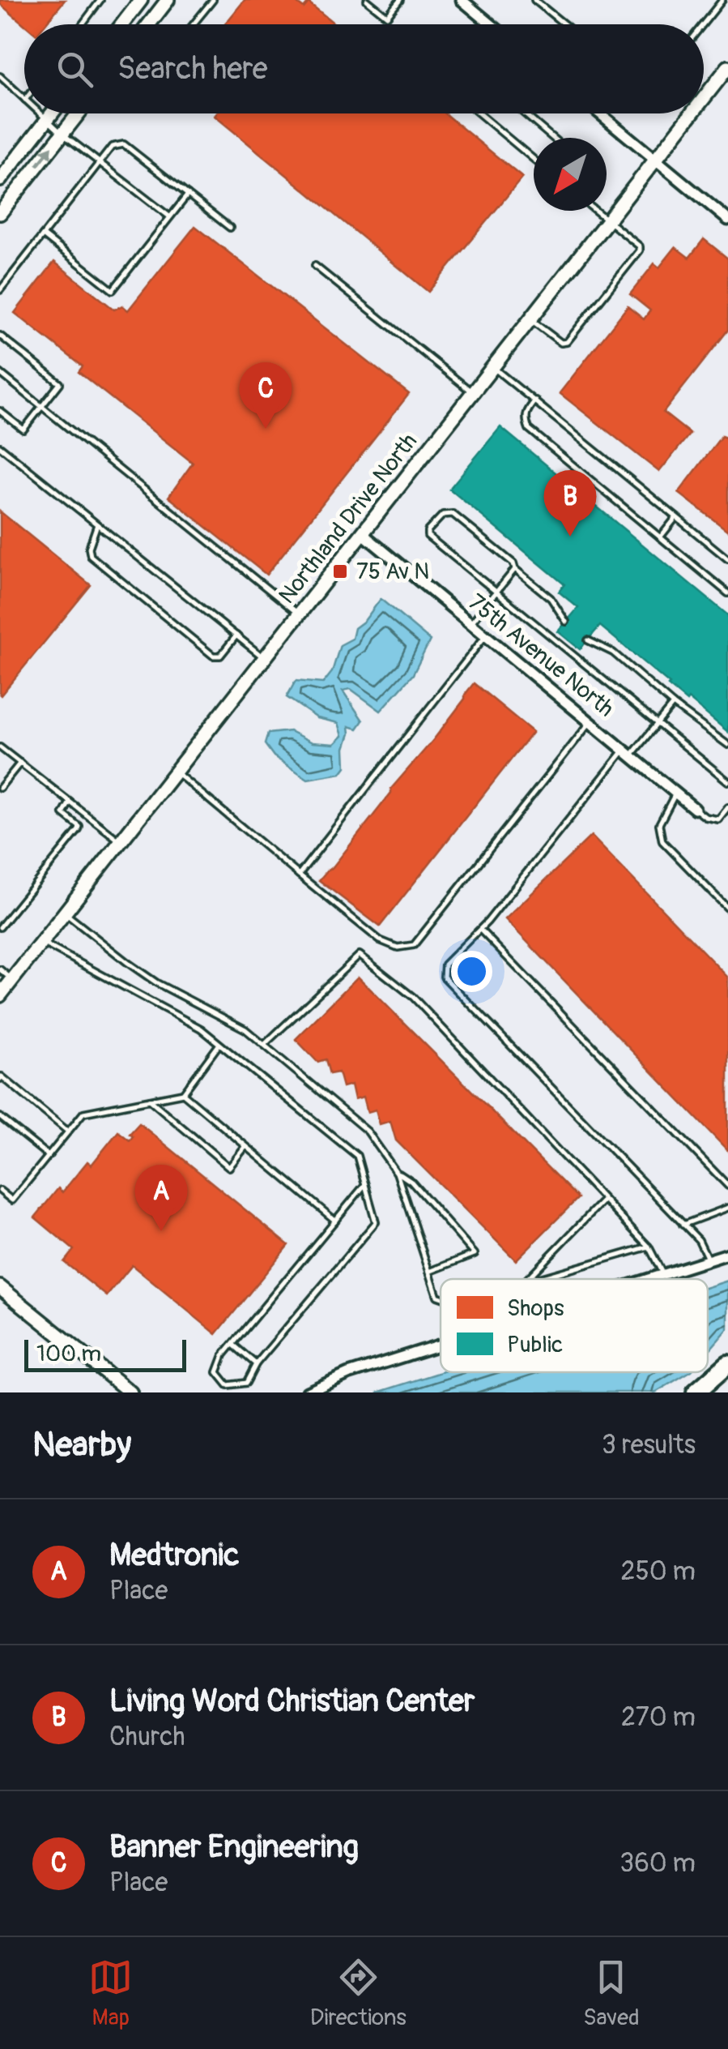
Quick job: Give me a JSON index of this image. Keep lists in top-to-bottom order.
{
  "streets": {
    "street": ["Northland Drive North", "75th Avenue North"]
  },
  "crossings": [
    ["Northland Drive North", "75th Avenue North"]
  ],
  "places": {
    "transit": ["75 Av N"]
  },
  "legend": ["Shops", "Public"],
  "scale_bar": "100 m",
  "north": "bottom left",
  "page": {
    "search": "Search here",
    "pins": ["C", "B", "A"],
    "scale": "100 m",
    "heading": ["Nearby", "3 results"],
    "list": [
      {
        "mark": "A",
        "name": "Medtronic",
        "note": "Place",
        "value": "250 m"
      },
      {
        "mark": "B",
        "name": "Living Word Christian Center",
        "note": "Church",
        "value": "270 m"
      },
      {
        "mark": "C",
        "name": "Banner Engineering",
        "note": "Place",
        "value": "360 m"
      }
    ],
    "nav": ["Map", "Directions", "Saved"]
  }
}
